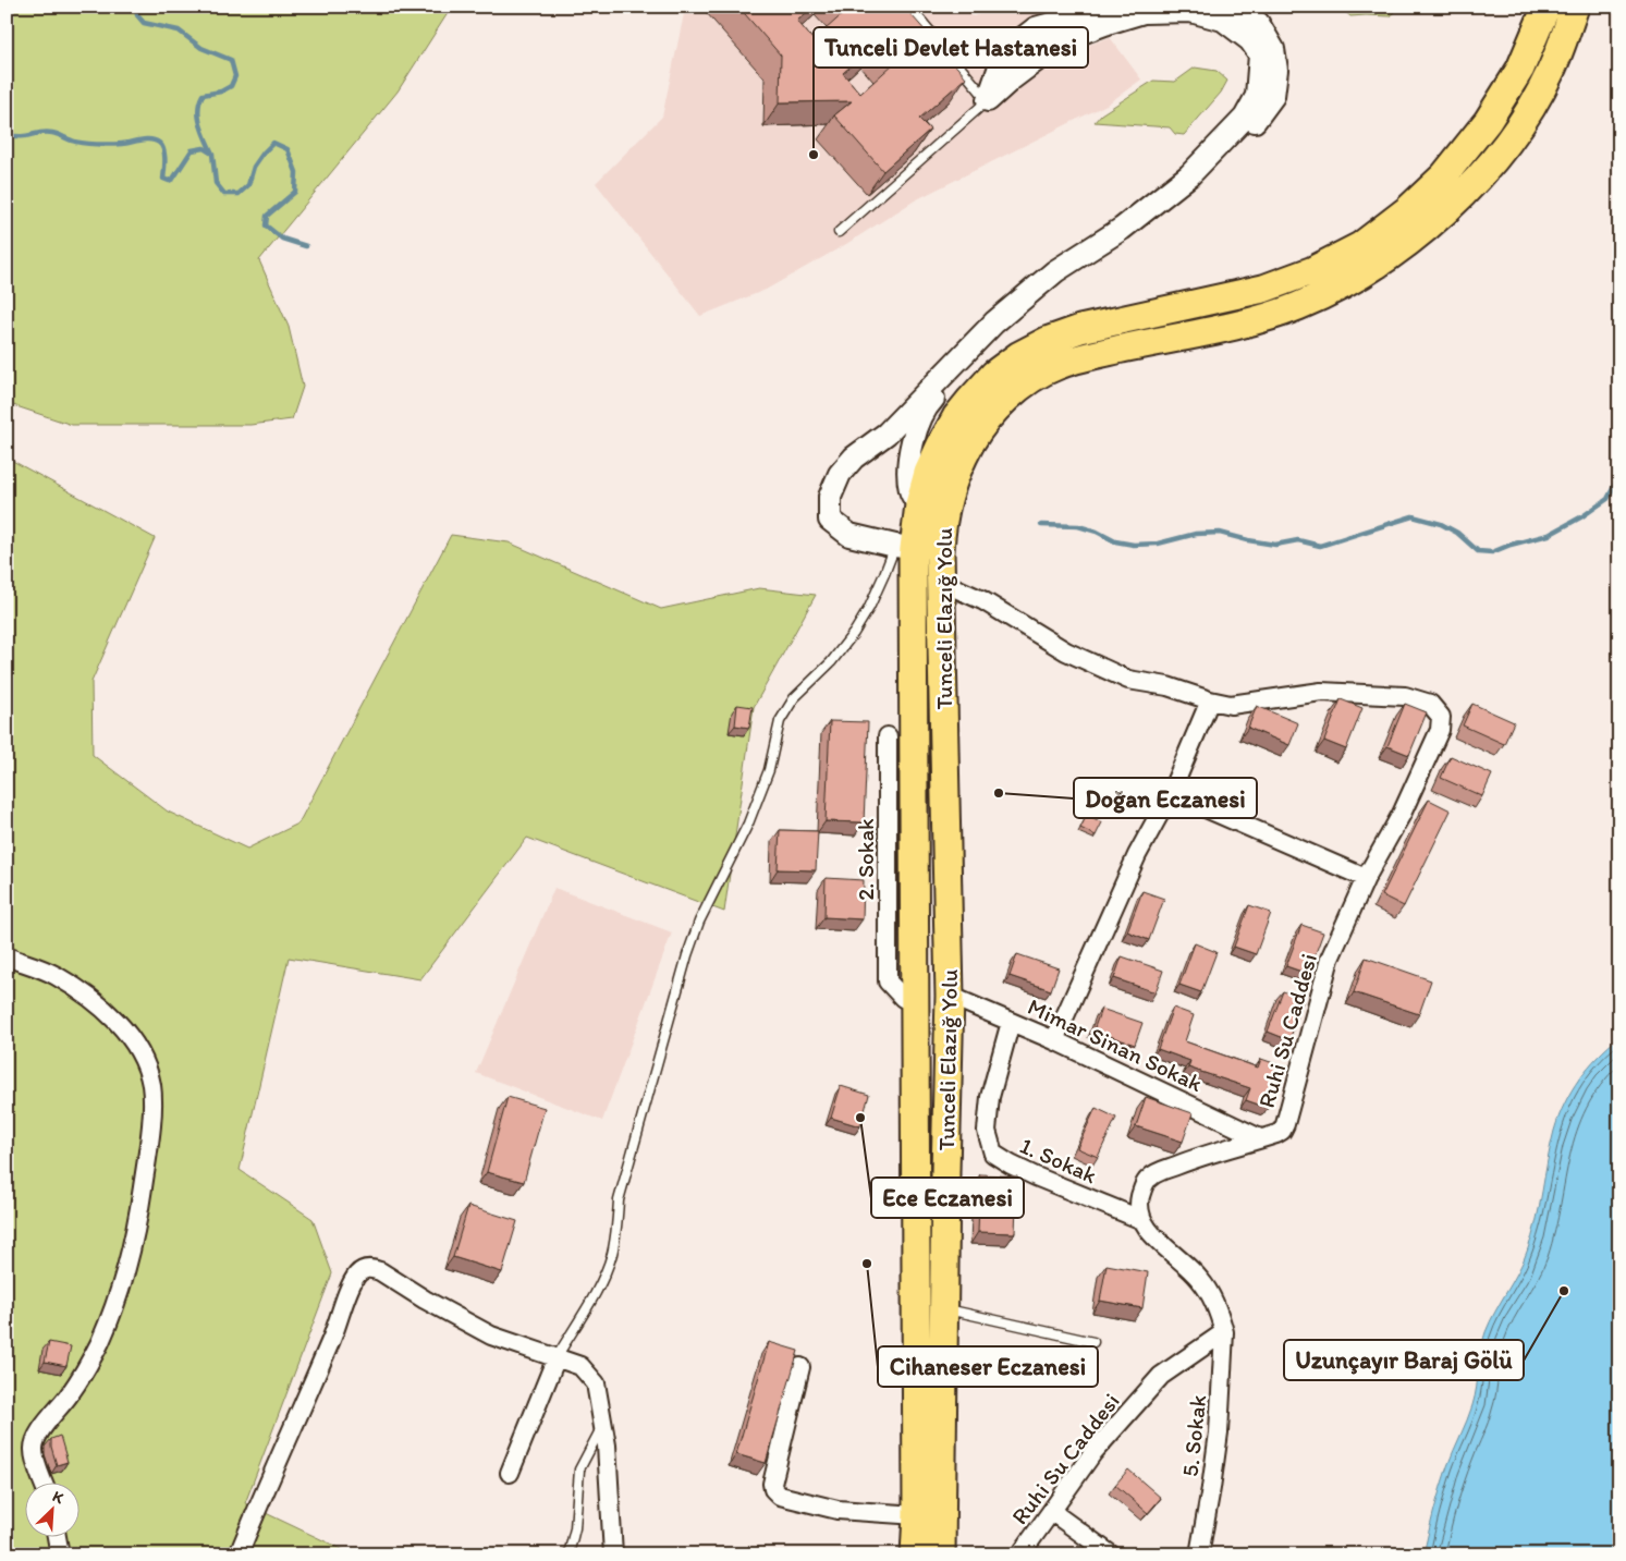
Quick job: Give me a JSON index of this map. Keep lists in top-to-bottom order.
{
  "streets": {
    "main road": ["Tunceli Elazığ Yolu"],
    "street": [
      "2. Sokak",
      "Ruhi Su Caddesi",
      "Mimar Sinan Sokak",
      "1. Sokak",
      "5. Sokak"
    ]
  },
  "crossings": [
    ["Tunceli Elazığ Yolu", "2. Sokak"],
    ["Tunceli Elazığ Yolu", "Ruhi Su Caddesi"],
    ["Tunceli Elazığ Yolu", "Mimar Sinan Sokak"],
    ["Ruhi Su Caddesi", "Mimar Sinan Sokak"],
    ["Ruhi Su Caddesi", "1. Sokak"],
    ["Ruhi Su Caddesi", "5. Sokak"],
    ["Mimar Sinan Sokak", "1. Sokak"]
  ],
  "places": [
    "Tunceli Devlet Hastanesi",
    "Doğan Eczanesi",
    "Ece Eczanesi",
    "Cihaneser Eczanesi",
    "Uzunçayır Baraj Gölü"
  ],
  "north": "top right"
}
